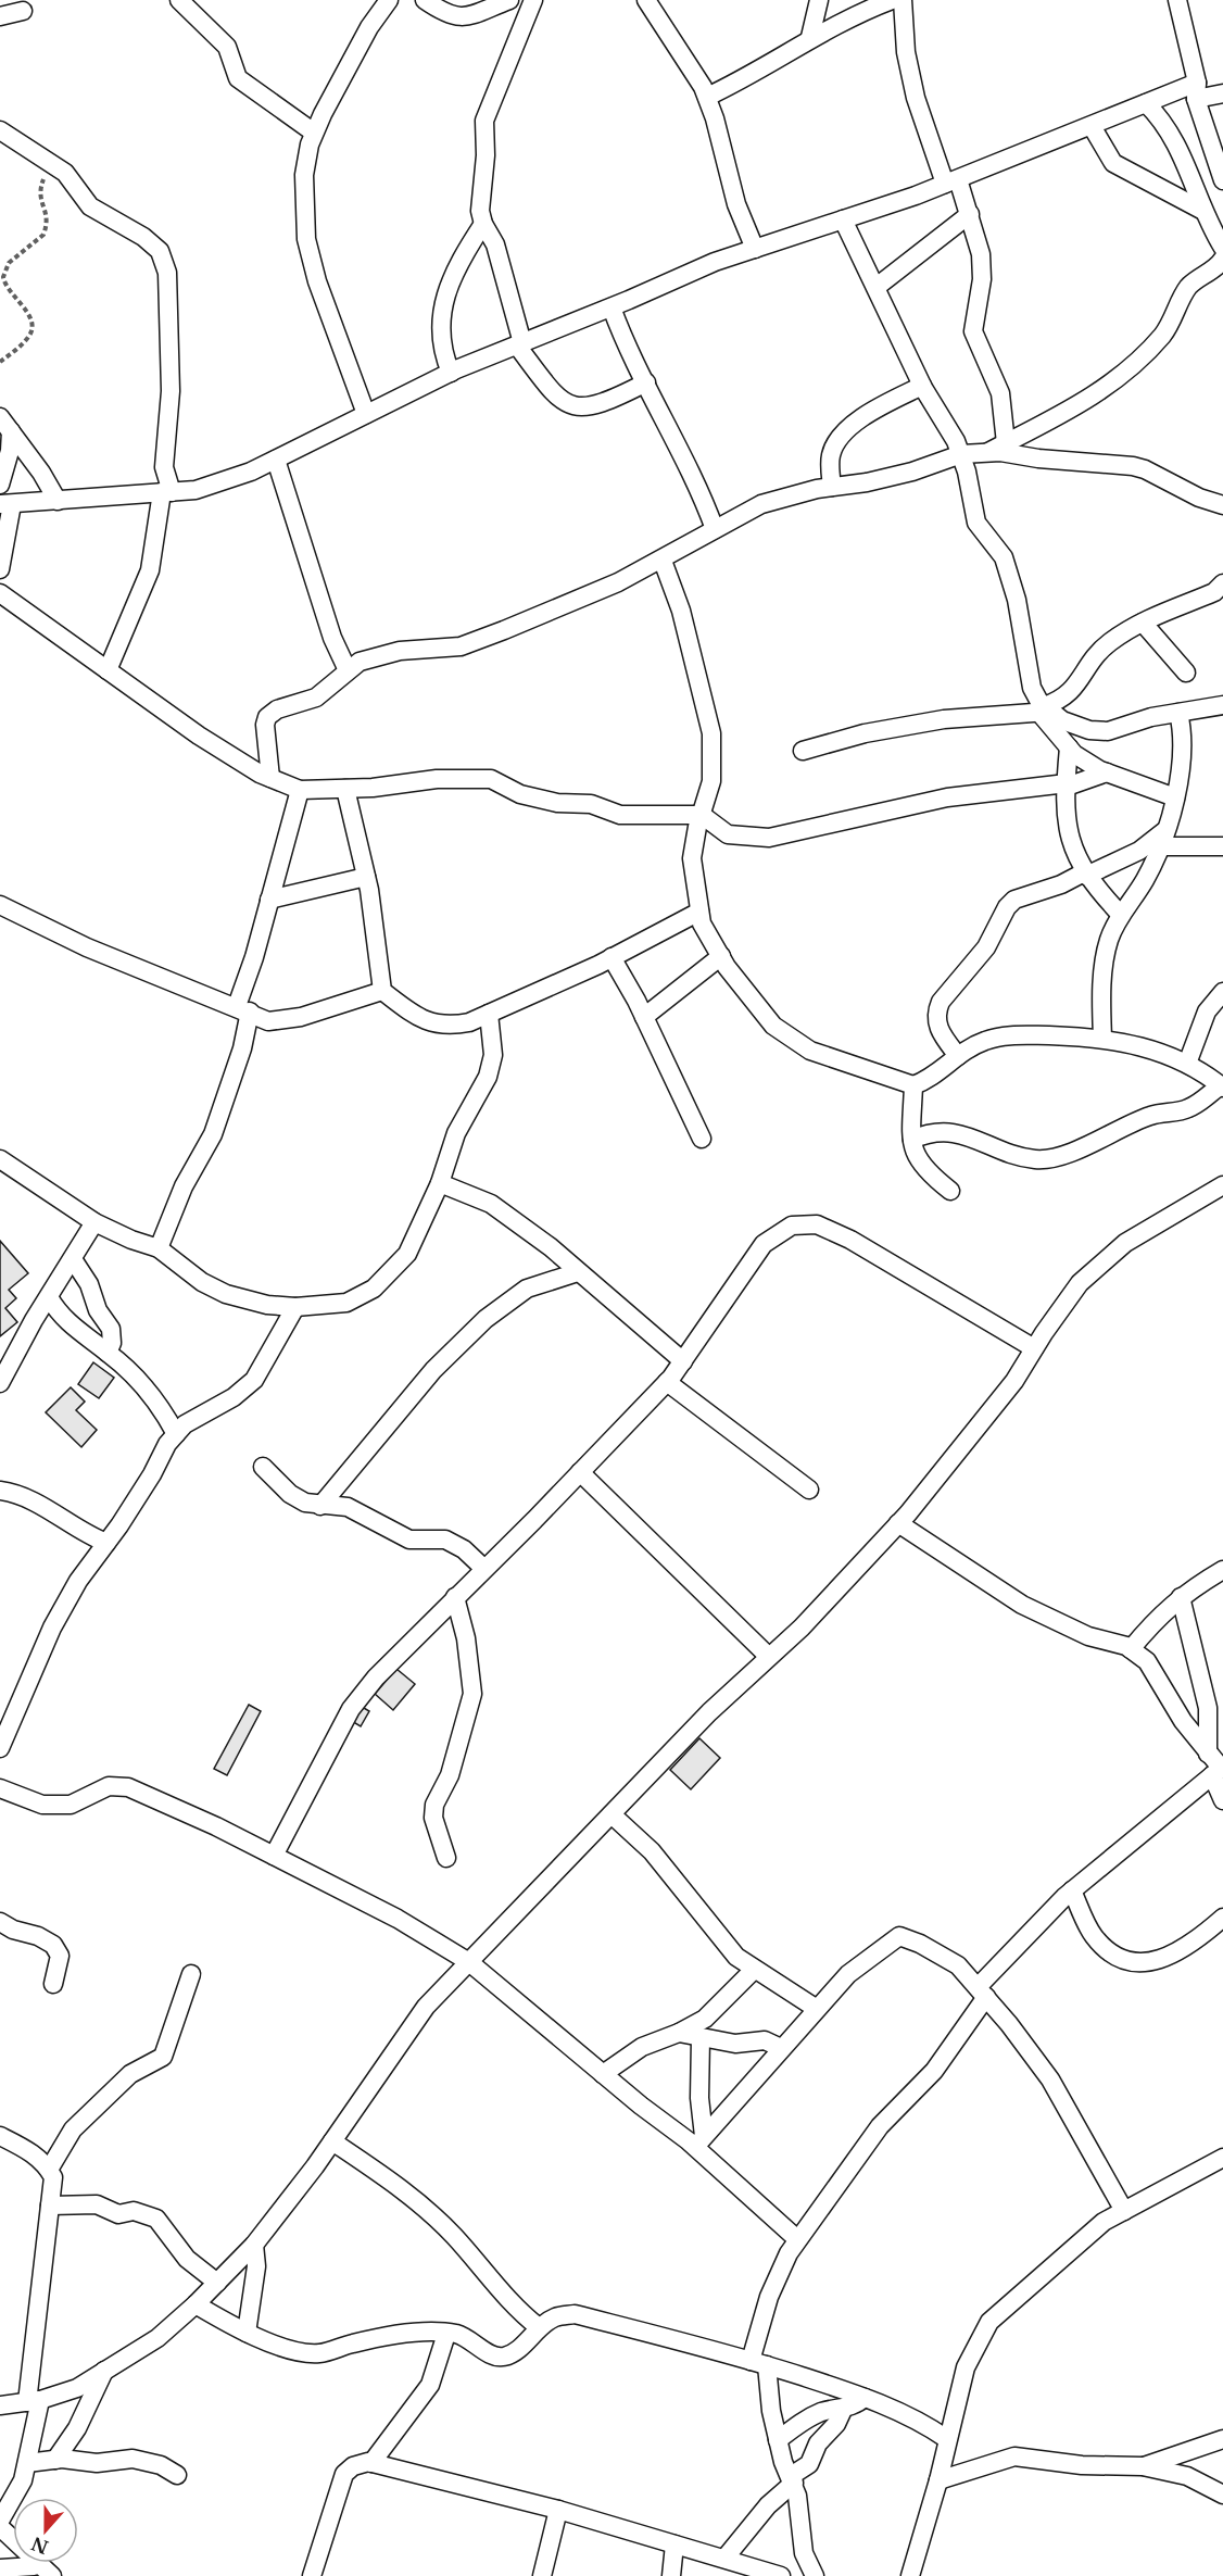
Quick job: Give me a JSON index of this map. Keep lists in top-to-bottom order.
{
  "north": "bottom"
}
